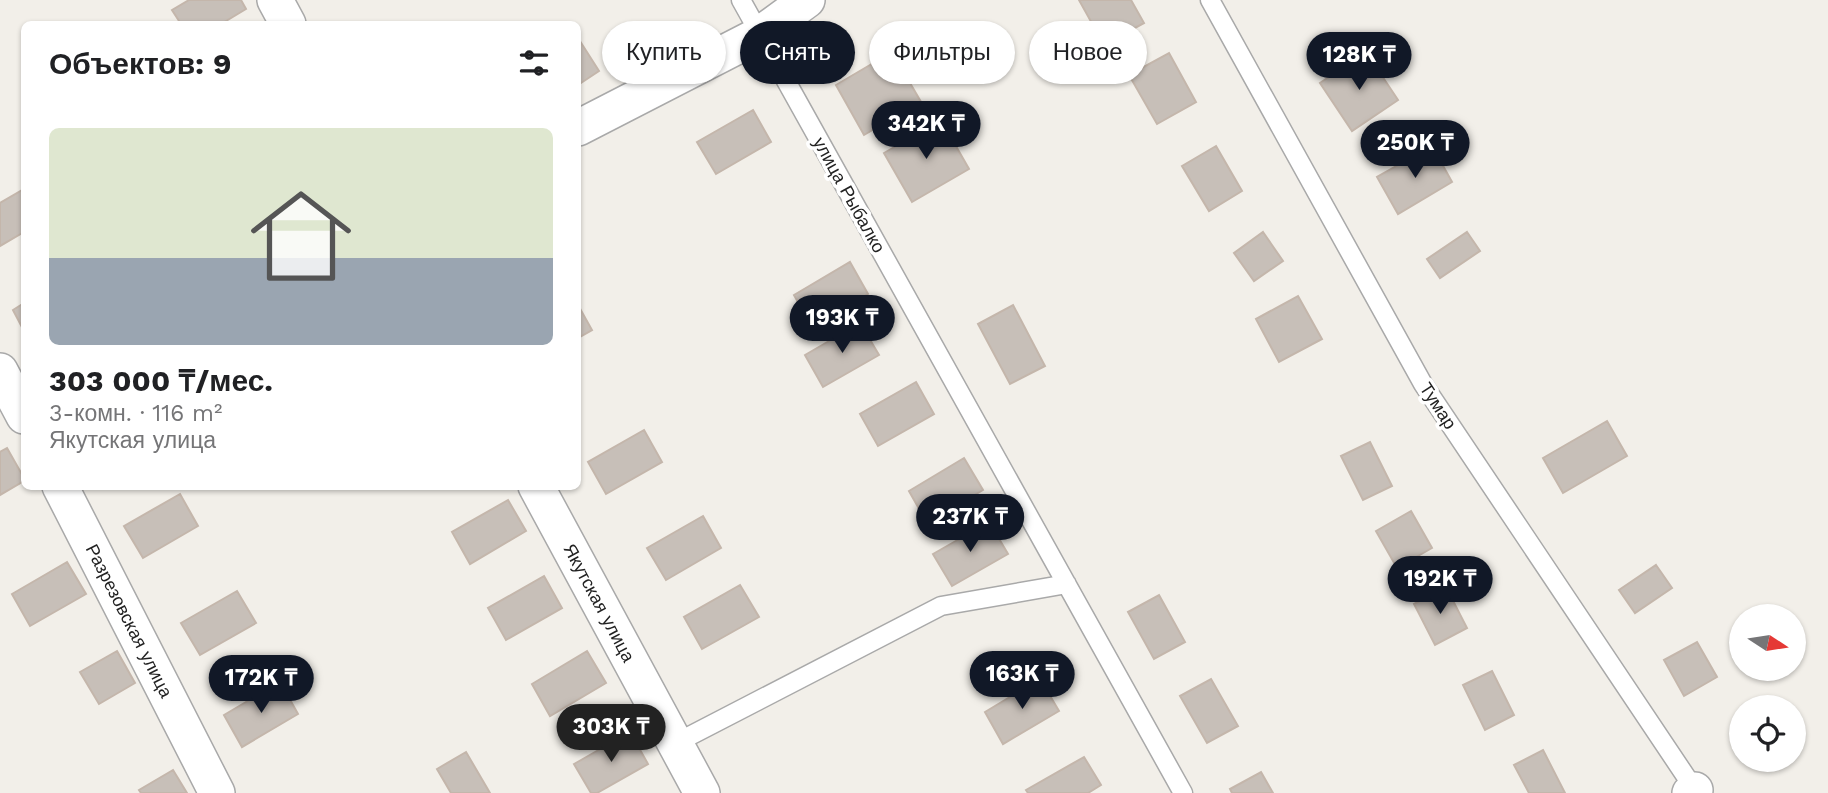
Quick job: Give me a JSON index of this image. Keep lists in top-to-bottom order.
{
  "streets": {
    "street": ["Якутская улица", "Разрезовская улица"],
    "lane": ["улица Рыбалко", "Тумар"]
  },
  "north": "right",
  "page": {
    "chip": [
      "Купить",
      "Снять",
      "Фильтры",
      "Новое"
    ],
    "heading": "Объектов: 9",
    "price": [
      "128K ₸",
      "342K ₸",
      "250K ₸",
      "193K ₸",
      "237K ₸",
      "192K ₸",
      "163K ₸",
      "172K ₸",
      "303K ₸"
    ],
    "list": [
      {
        "name": "303 000 ₸/мес.",
        "note": "3-комн. · 116 m² · Якутская улица"
      }
    ]
  }
}
